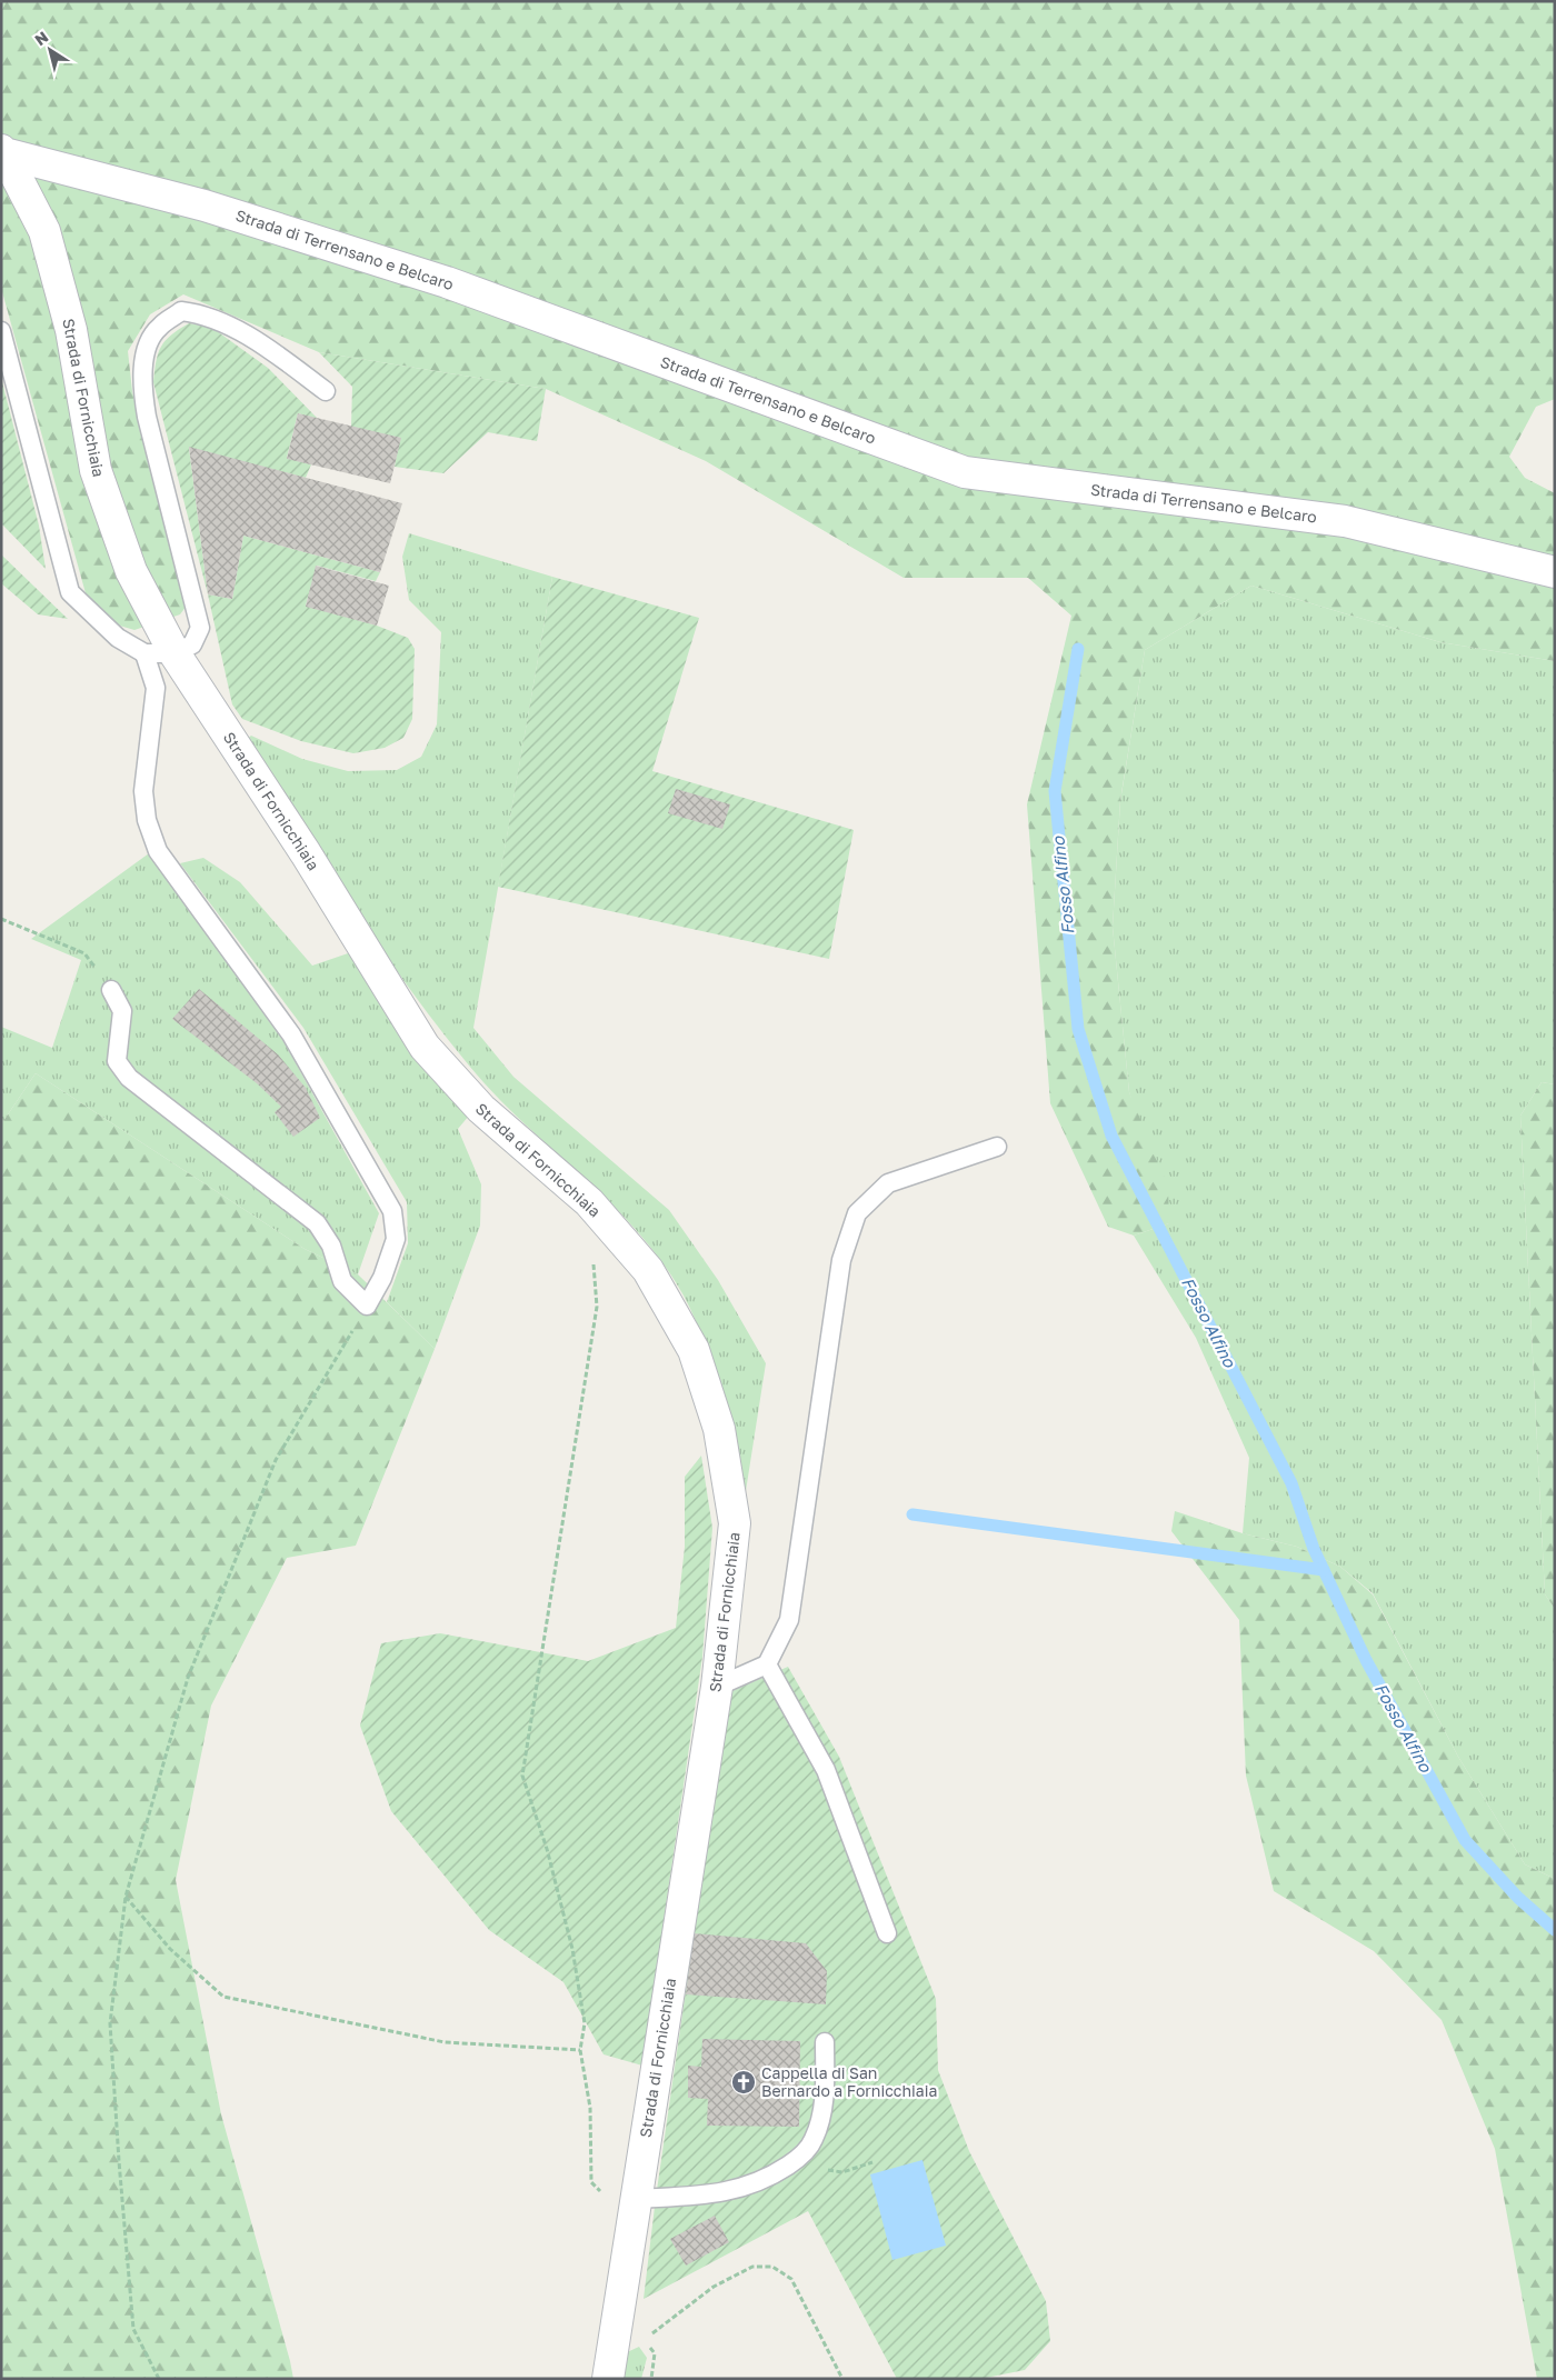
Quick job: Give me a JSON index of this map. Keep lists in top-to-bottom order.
{
  "streets": {
    "street": ["Strada di Terrensano e Belcaro", "Strada di Fornicchiaia"]
  },
  "crossings": [
    ["Strada di Terrensano e Belcaro", "Strada di Fornicchiaia"]
  ],
  "water": ["Fosso Alfino"],
  "places": {
    "church": ["Cappella di San Bernardo a Fornicchiaia"]
  },
  "north": "top left"
}
